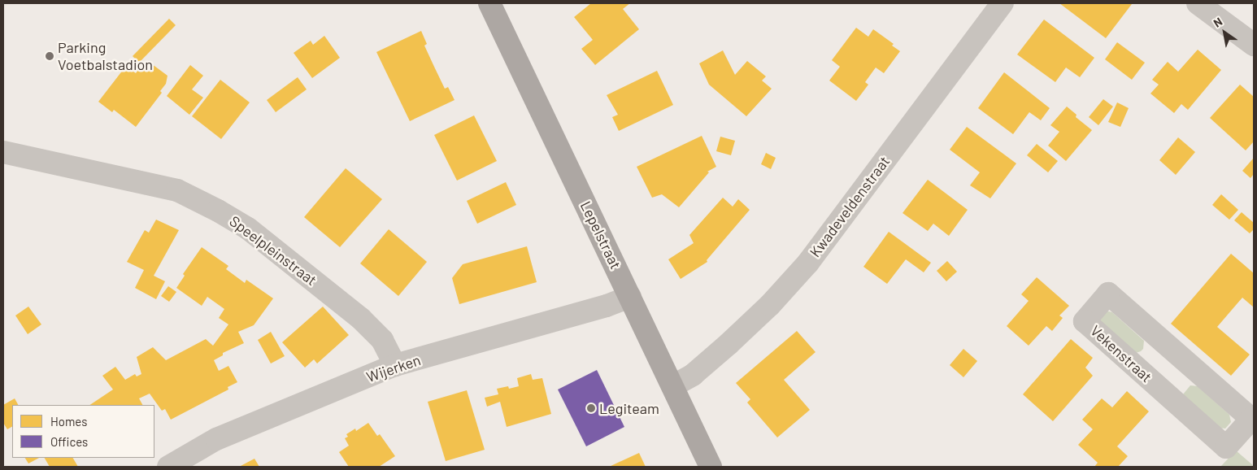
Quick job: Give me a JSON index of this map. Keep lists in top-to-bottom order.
{
  "streets": {
    "main road": ["Lepelstraat"],
    "street": [
      "Kwadeveldenstraat",
      "Speelpleinstraat",
      "Vekenstraat",
      "Wijerken"
    ]
  },
  "crossings": [
    ["Kwadeveldenstraat", "Lepelstraat"],
    ["Lepelstraat", "Wijerken"],
    ["Speelpleinstraat", "Wijerken"]
  ],
  "places": ["Parking Voetbalstadion", "Legiteam"],
  "legend": ["Homes", "Offices"],
  "north": "top left"
}
